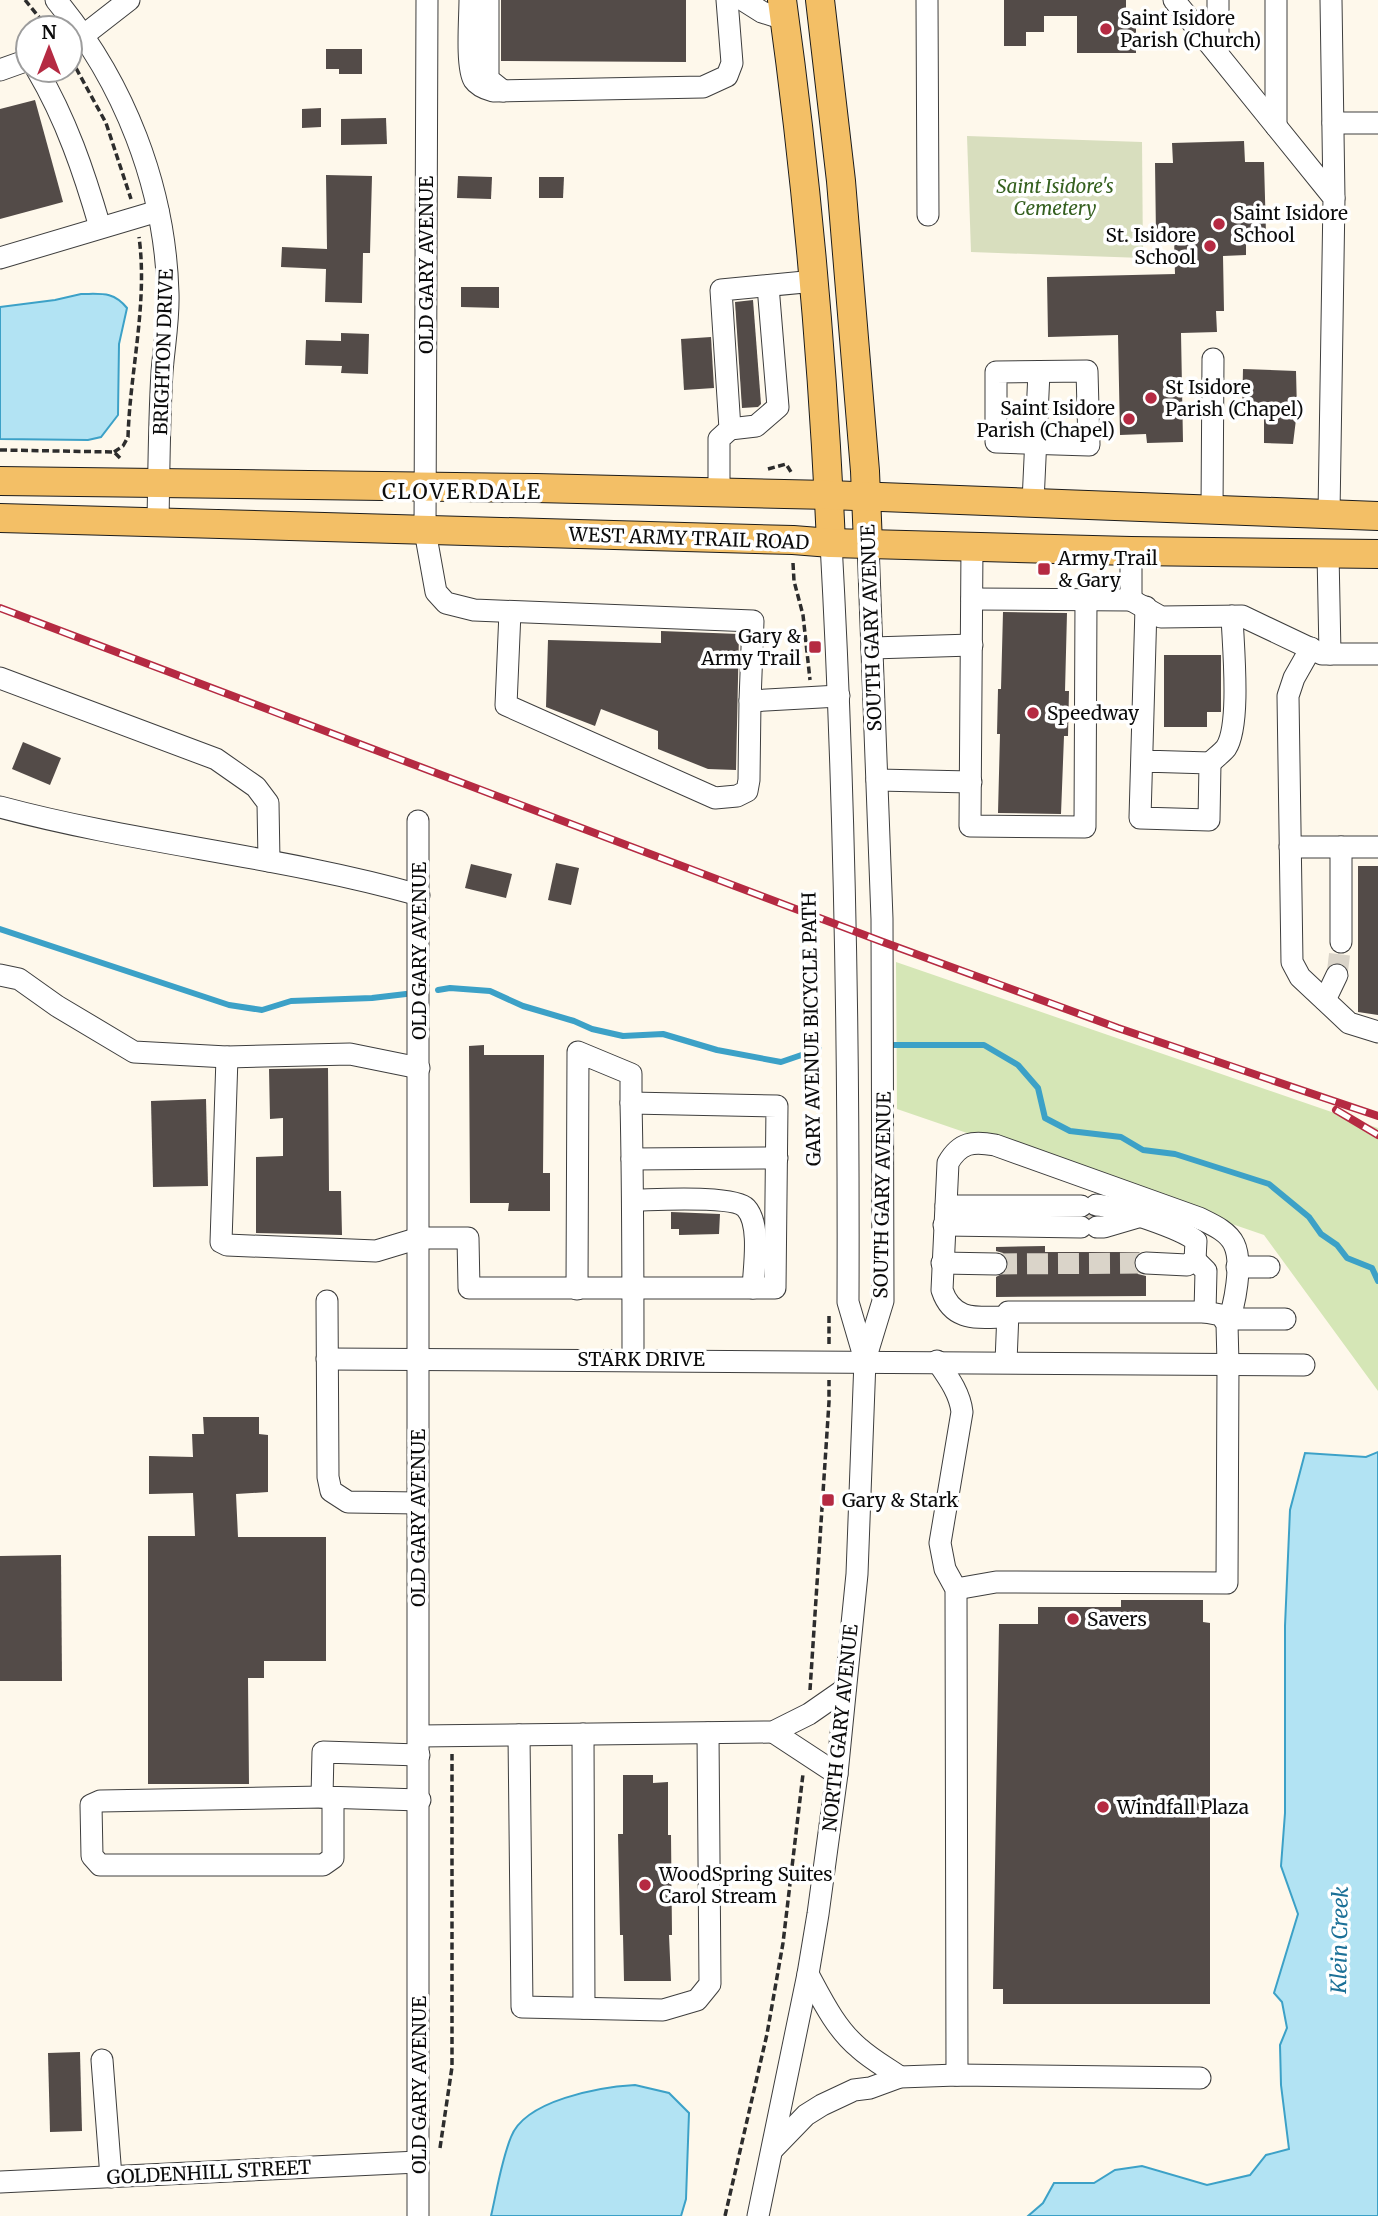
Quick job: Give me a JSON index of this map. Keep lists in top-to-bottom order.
{
  "streets": {
    "main road": ["WEST ARMY TRAIL ROAD", "SOUTH GARY AVENUE"],
    "street": [
      "OLD GARY AVENUE",
      "BRIGHTON DRIVE",
      "STARK DRIVE",
      "NORTH GARY AVENUE",
      "GOLDENHILL STREET"
    ]
  },
  "crossings": [
    ["OLD GARY AVENUE", "WEST ARMY TRAIL ROAD"],
    ["OLD GARY AVENUE", "STARK DRIVE"],
    ["OLD GARY AVENUE", "GOLDENHILL STREET"],
    ["BRIGHTON DRIVE", "WEST ARMY TRAIL ROAD"],
    ["WEST ARMY TRAIL ROAD", "SOUTH GARY AVENUE"],
    ["SOUTH GARY AVENUE", "STARK DRIVE"],
    ["SOUTH GARY AVENUE", "NORTH GARY AVENUE"],
    ["STARK DRIVE", "NORTH GARY AVENUE"]
  ],
  "districts": ["CLOVERDALE"],
  "water": ["Klein Creek"],
  "parks": ["Saint Isidore's Cemetery"],
  "places": {
    "other": [
      "Saint Isidore Parish (Church)",
      "Saint Isidore School",
      "St. Isidore School",
      "St Isidore Parish (Chapel)",
      "Saint Isidore Parish (Chapel)",
      "Speedway",
      "Savers",
      "Windfall Plaza",
      "WoodSpring Suites Carol Stream"
    ],
    "transit": ["Army Trail & Gary", "Gary & Army Trail", "Gary & Stark"]
  },
  "north": "top"
}
